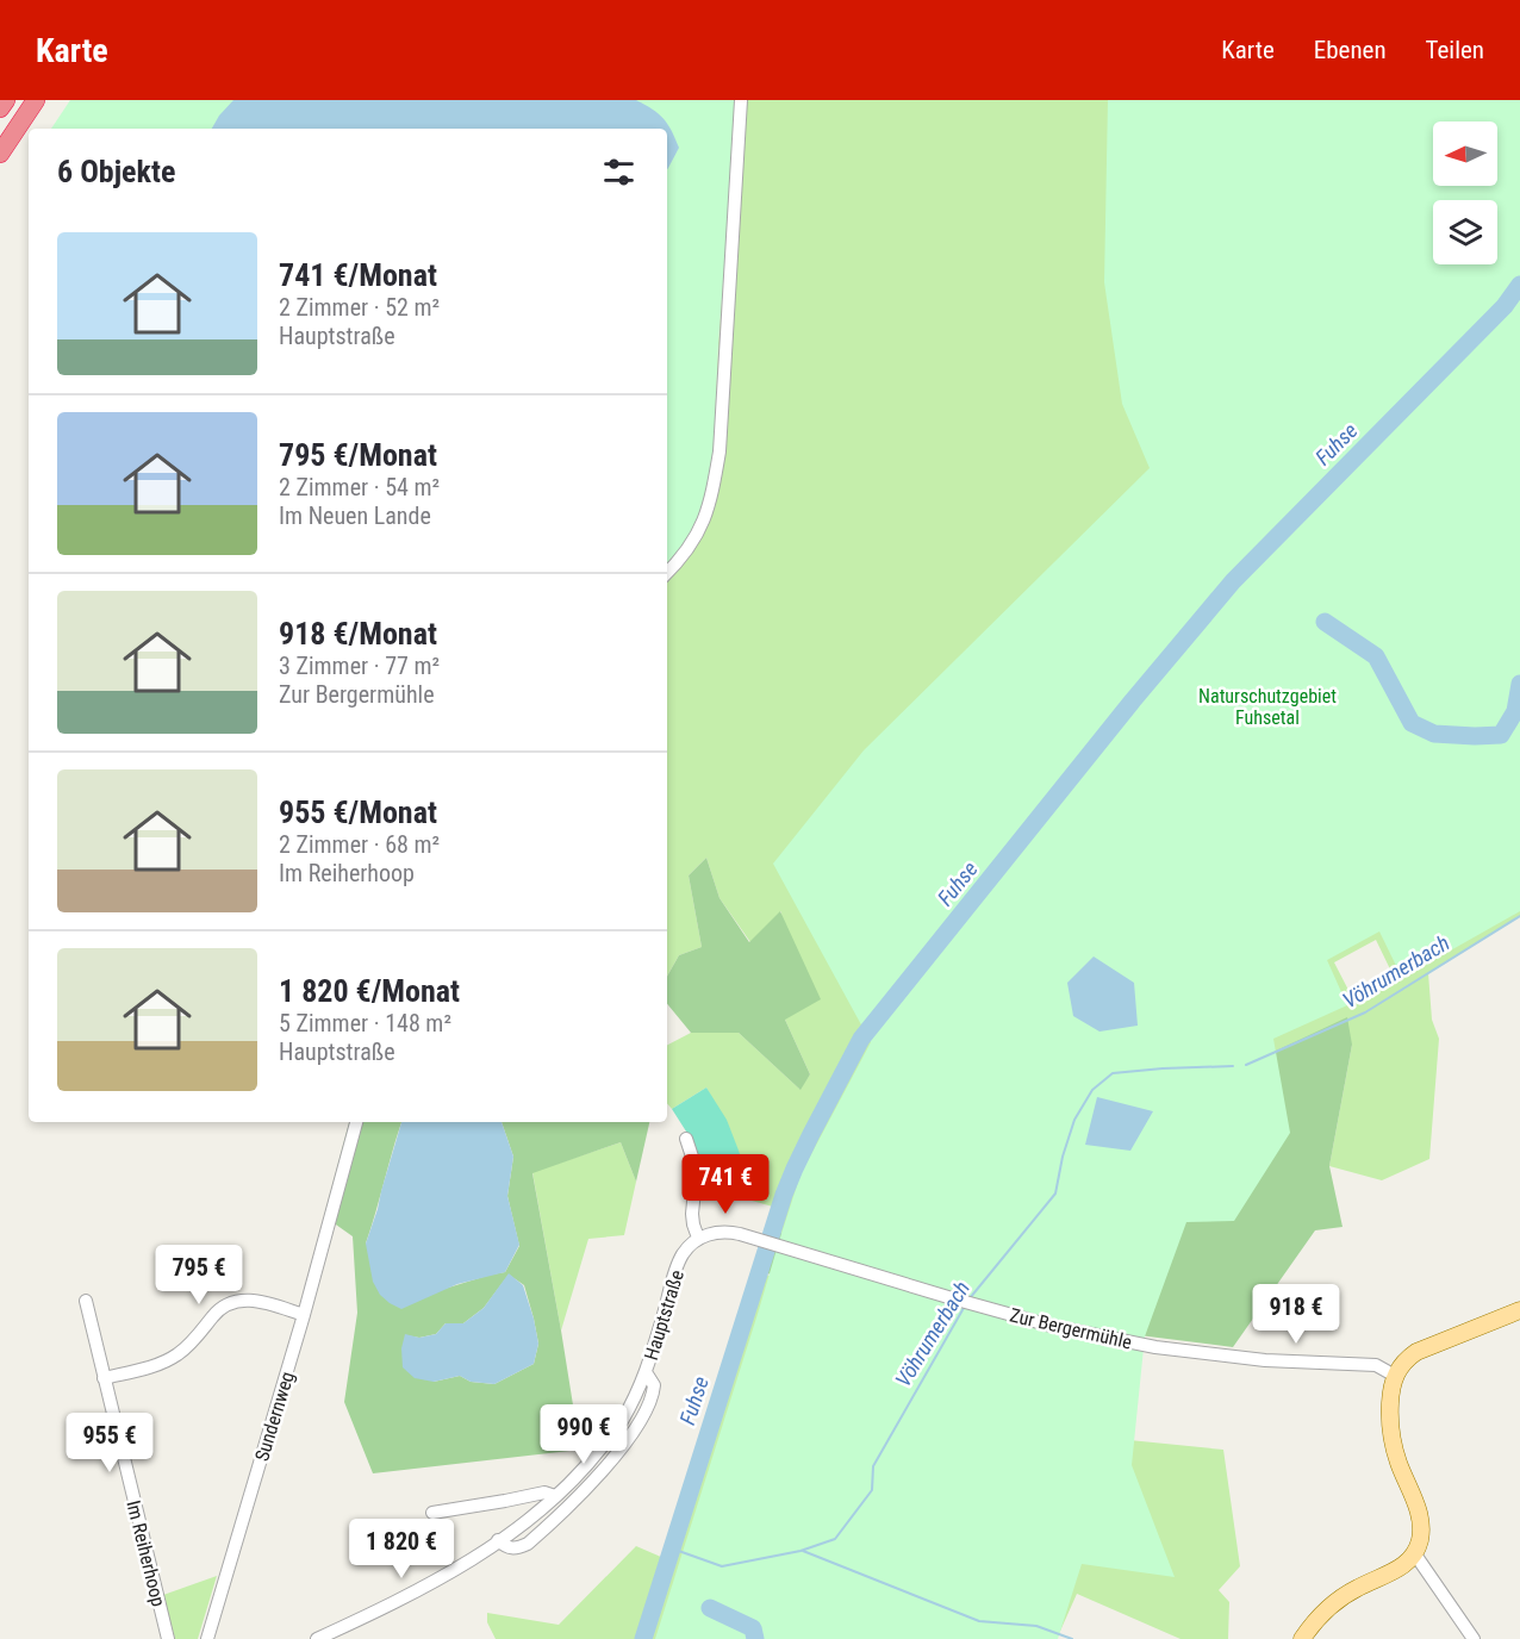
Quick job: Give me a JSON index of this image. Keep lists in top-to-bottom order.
{
  "streets": {
    "street": [
      "Hauptstraße",
      "Zur Bergermühle",
      "Sundernweg",
      "Im Reiherhoop"
    ]
  },
  "crossings": [
    ["Hauptstraße", "Zur Bergermühle"]
  ],
  "water": ["Fuhse", "Vöhrumerbach"],
  "parks": ["Naturschutzgebiet Fuhsetal"],
  "north": "left",
  "page": {
    "header": "Karte",
    "nav": ["Karte", "Ebenen", "Teilen"],
    "heading": "6 Objekte",
    "list": [
      {
        "name": "741 €/Monat",
        "note": "2 Zimmer · 52 m² · Hauptstraße"
      },
      {
        "name": "795 €/Monat",
        "note": "2 Zimmer · 54 m² · Im Neuen Lande"
      },
      {
        "name": "918 €/Monat",
        "note": "3 Zimmer · 77 m² · Zur Bergermühle"
      },
      {
        "name": "955 €/Monat",
        "note": "2 Zimmer · 68 m² · Im Reiherhoop"
      },
      {
        "name": "1 820 €/Monat",
        "note": "5 Zimmer · 148 m² · Hauptstraße"
      }
    ],
    "price": [
      "741 €",
      "795 €",
      "918 €",
      "990 €",
      "955 €",
      "1 820 €"
    ]
  }
}
